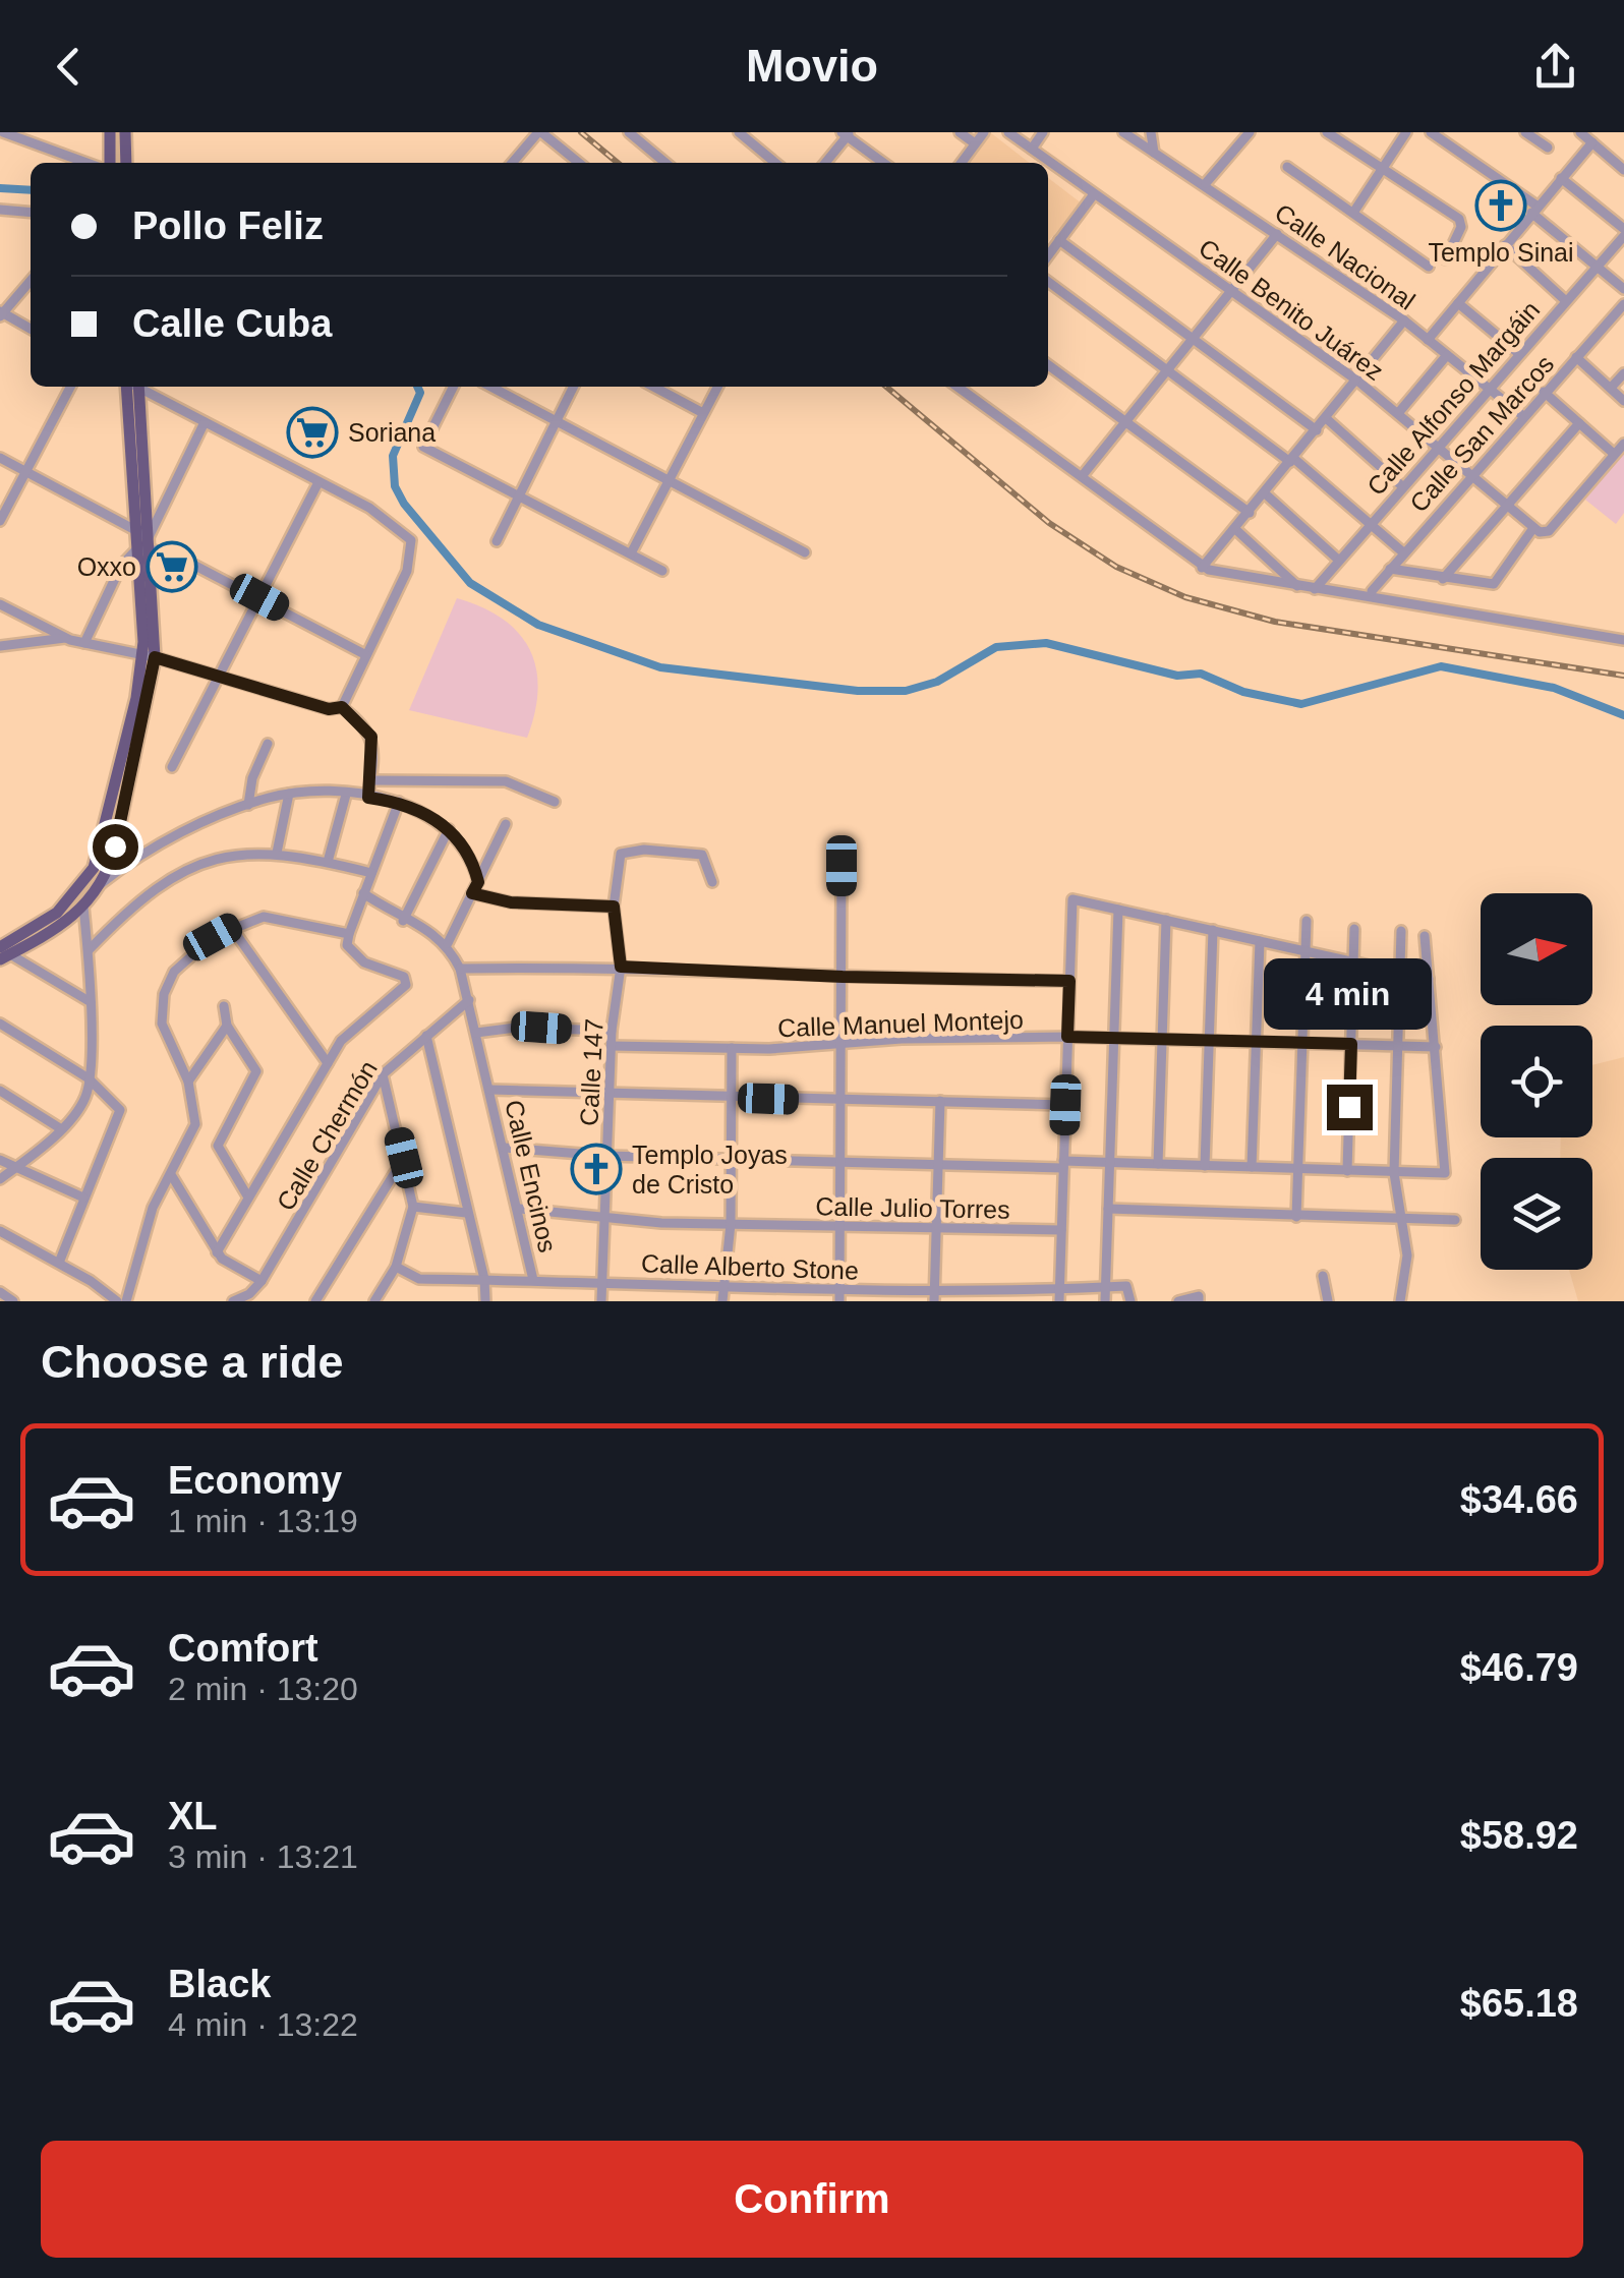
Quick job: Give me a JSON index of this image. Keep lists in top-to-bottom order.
{
  "streets": {
    "street": [
      "Calle Nacional",
      "Calle Benito Juárez",
      "Calle Alfonso Margáin",
      "Calle San Marcos",
      "Calle Manuel Montejo",
      "Calle 147",
      "Calle Chermón",
      "Calle Encinos",
      "Calle Julio Torres",
      "Calle Alberto Stone"
    ]
  },
  "crossings": [
    ["Calle Nacional", "Calle Alfonso Margáin"],
    ["Calle Nacional", "Calle San Marcos"],
    ["Calle Benito Juárez", "Calle Alfonso Margáin"],
    ["Calle Benito Juárez", "Calle San Marcos"],
    ["Calle Manuel Montejo", "Calle 147"],
    ["Calle 147", "Calle Julio Torres"],
    ["Calle 147", "Calle Alberto Stone"],
    ["Calle Chermón", "Calle Encinos"],
    ["Calle Encinos", "Calle Julio Torres"],
    ["Calle Encinos", "Calle Alberto Stone"]
  ],
  "places": {
    "church": ["Templo Sinai", "Templo Joyas de Cristo"],
    "supermarket": ["Soriana", "Oxxo"]
  },
  "north": "right",
  "page": {
    "header": "Movio",
    "banner": ["Pollo Feliz", "Calle Cuba"],
    "bubble": "4 min",
    "heading": "Choose a ride",
    "list": [
      {
        "name": "Economy",
        "note": "1 min · 13:19",
        "value": "$34.66"
      },
      {
        "name": "Comfort",
        "note": "2 min · 13:20",
        "value": "$46.79"
      },
      {
        "name": "XL",
        "note": "3 min · 13:21",
        "value": "$58.92"
      },
      {
        "name": "Black",
        "note": "4 min · 13:22",
        "value": "$65.18"
      }
    ],
    "buttons": "Confirm"
  }
}
